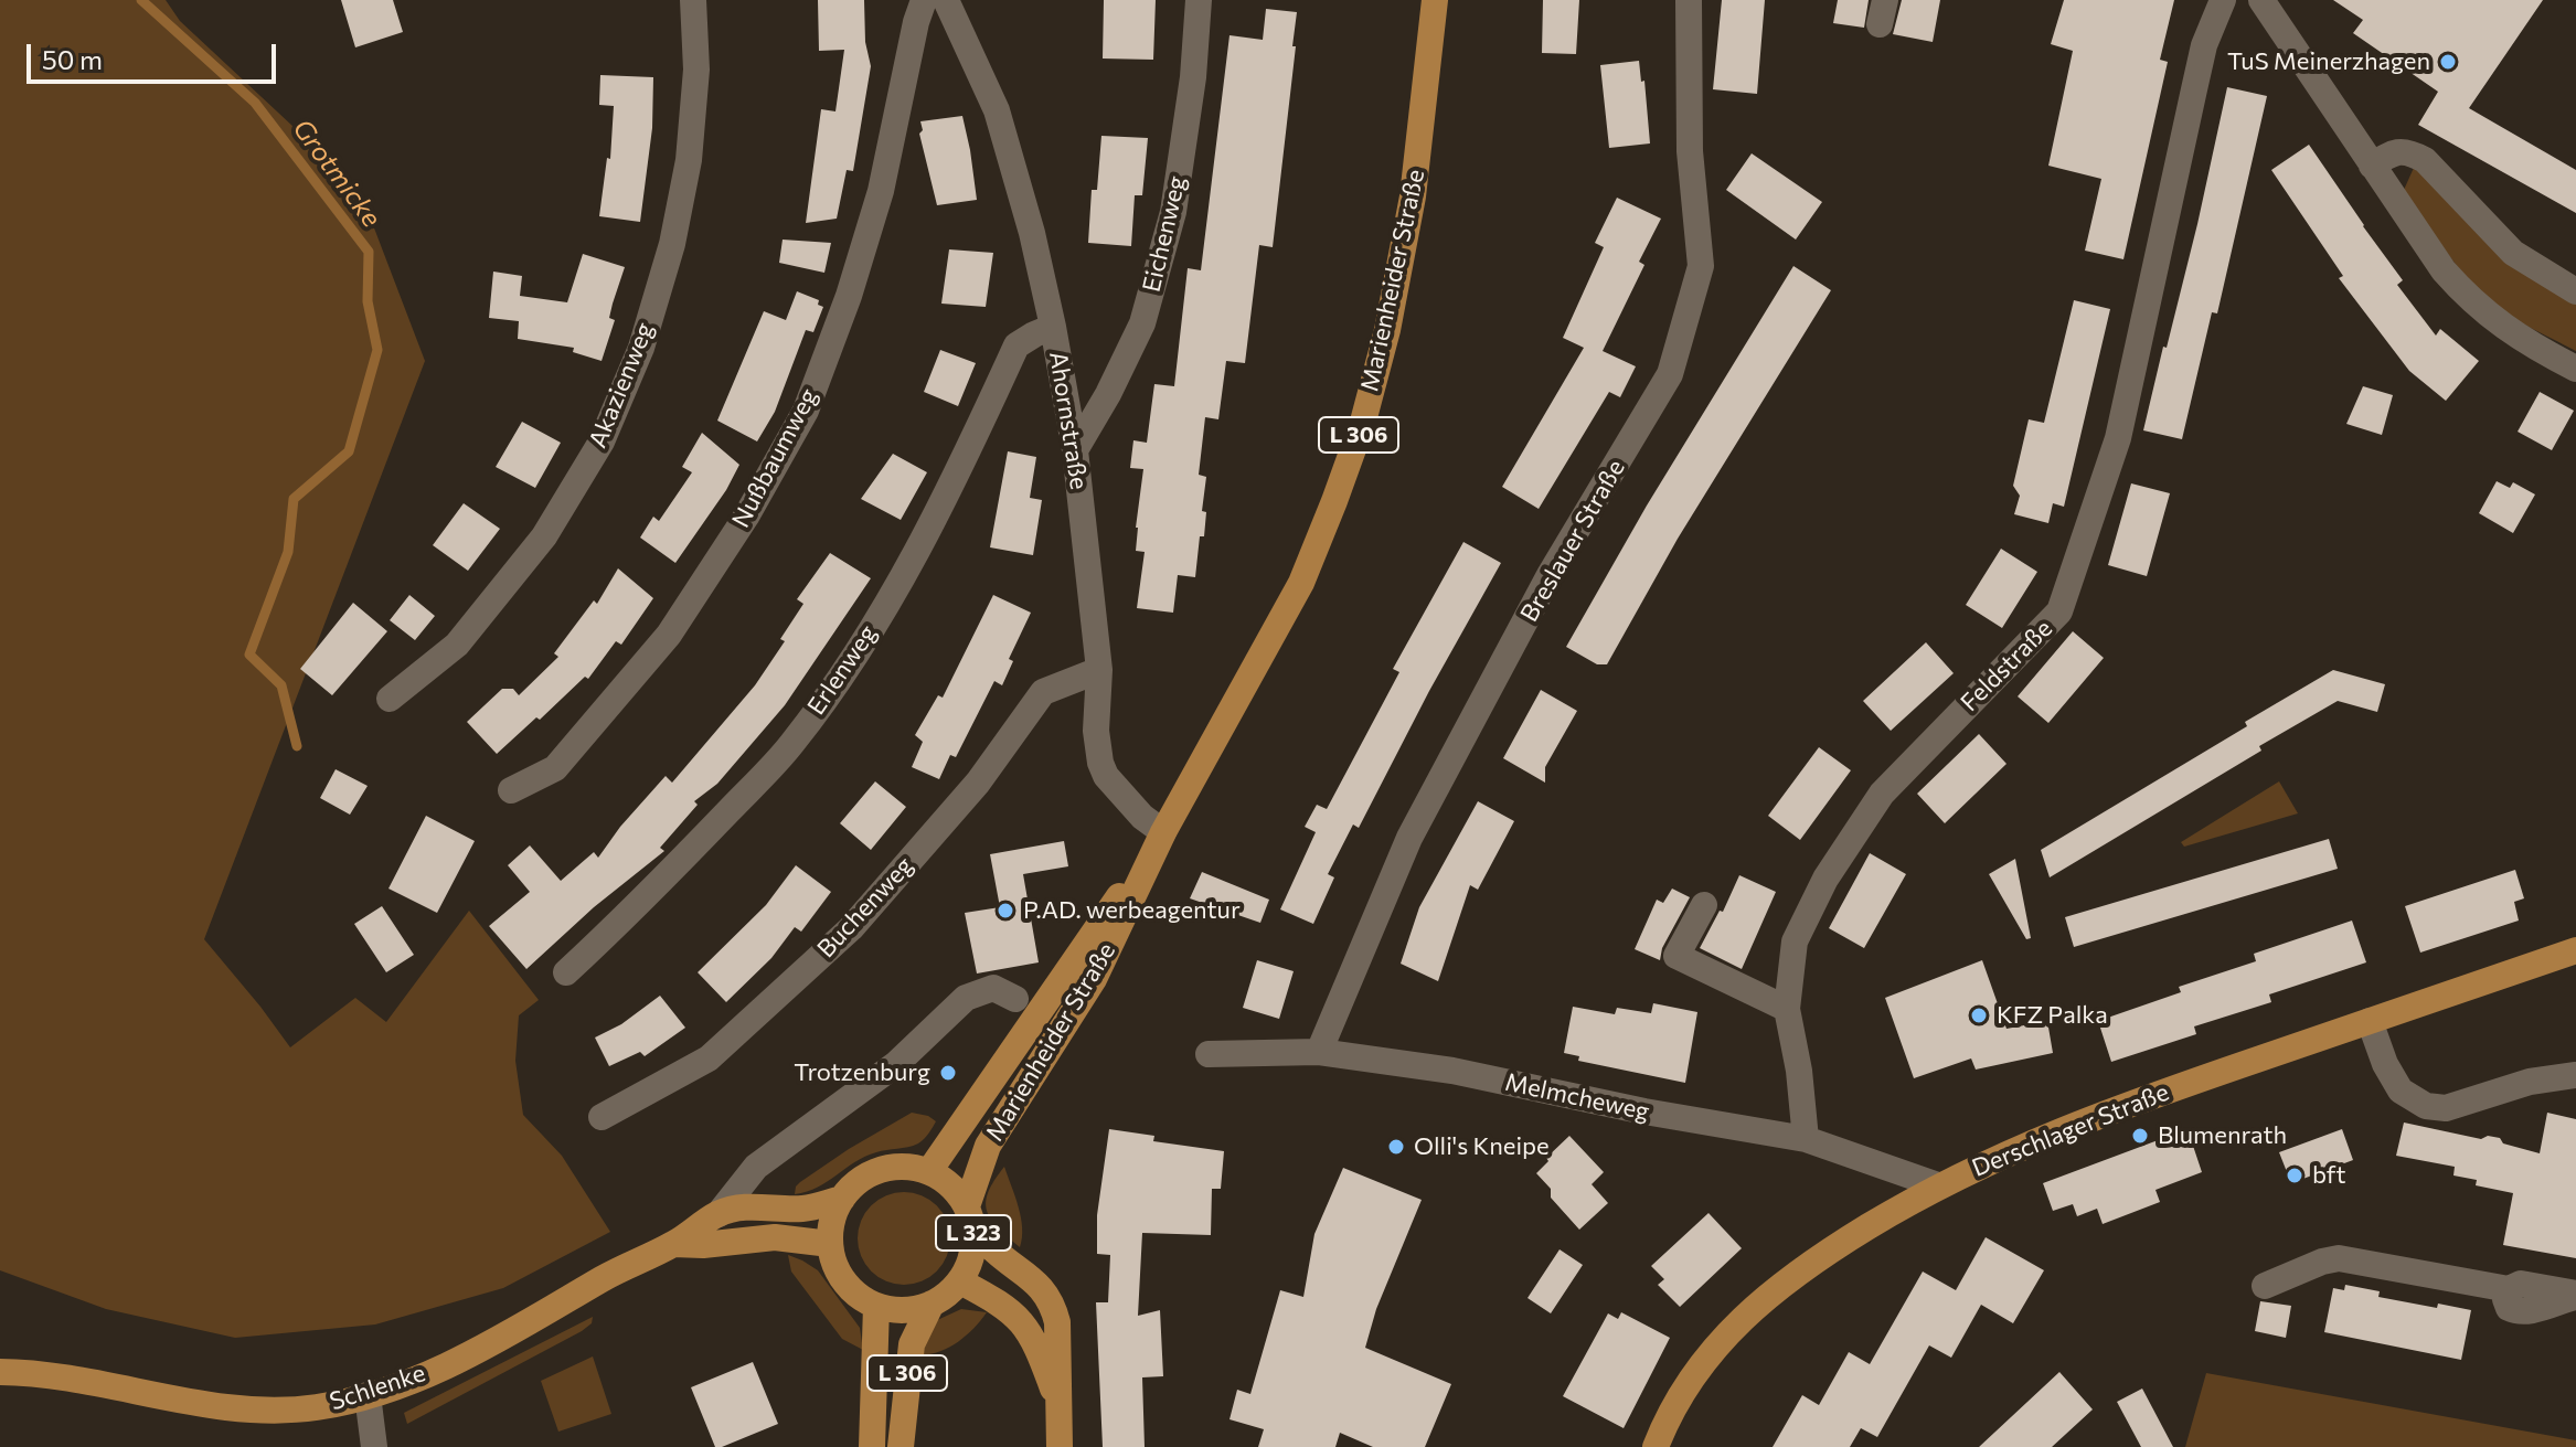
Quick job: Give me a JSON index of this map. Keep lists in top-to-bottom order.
{
  "streets": {
    "main road": [
      "Marienheider Straße",
      "L 306",
      "Derschlager Straße",
      "L 323",
      "Schlenke"
    ],
    "street": [
      "Eichenweg",
      "Akazienweg",
      "Ahornstraße",
      "Nußbaumweg",
      "Breslauer Straße",
      "Feldstraße",
      "Erlenweg",
      "Buchenweg",
      "Melmcheweg"
    ]
  },
  "crossings": [
    ["Eichenweg", "Ahornstraße"],
    ["Marienheider Straße", "Ahornstraße"],
    ["Marienheider Straße", "L 306"],
    ["Marienheider Straße", "L 323"],
    ["Marienheider Straße", "Schlenke"],
    ["Ahornstraße", "Erlenweg"],
    ["Ahornstraße", "Buchenweg"],
    ["L 306", "L 323"],
    ["L 306", "Schlenke"],
    ["Breslauer Straße", "Melmcheweg"],
    ["Feldstraße", "Melmcheweg"],
    ["Melmcheweg", "Derschlager Straße"],
    ["L 323", "Schlenke"]
  ],
  "water": ["Grotmicke"],
  "places": [
    "TuS Meinerzhagen",
    "P.AD. werbeagentur",
    "KFZ Palka",
    "Trotzenburg",
    "Blumenrath",
    "Olli's Kneipe",
    "bft"
  ],
  "scale_bar": "50 m"
}
